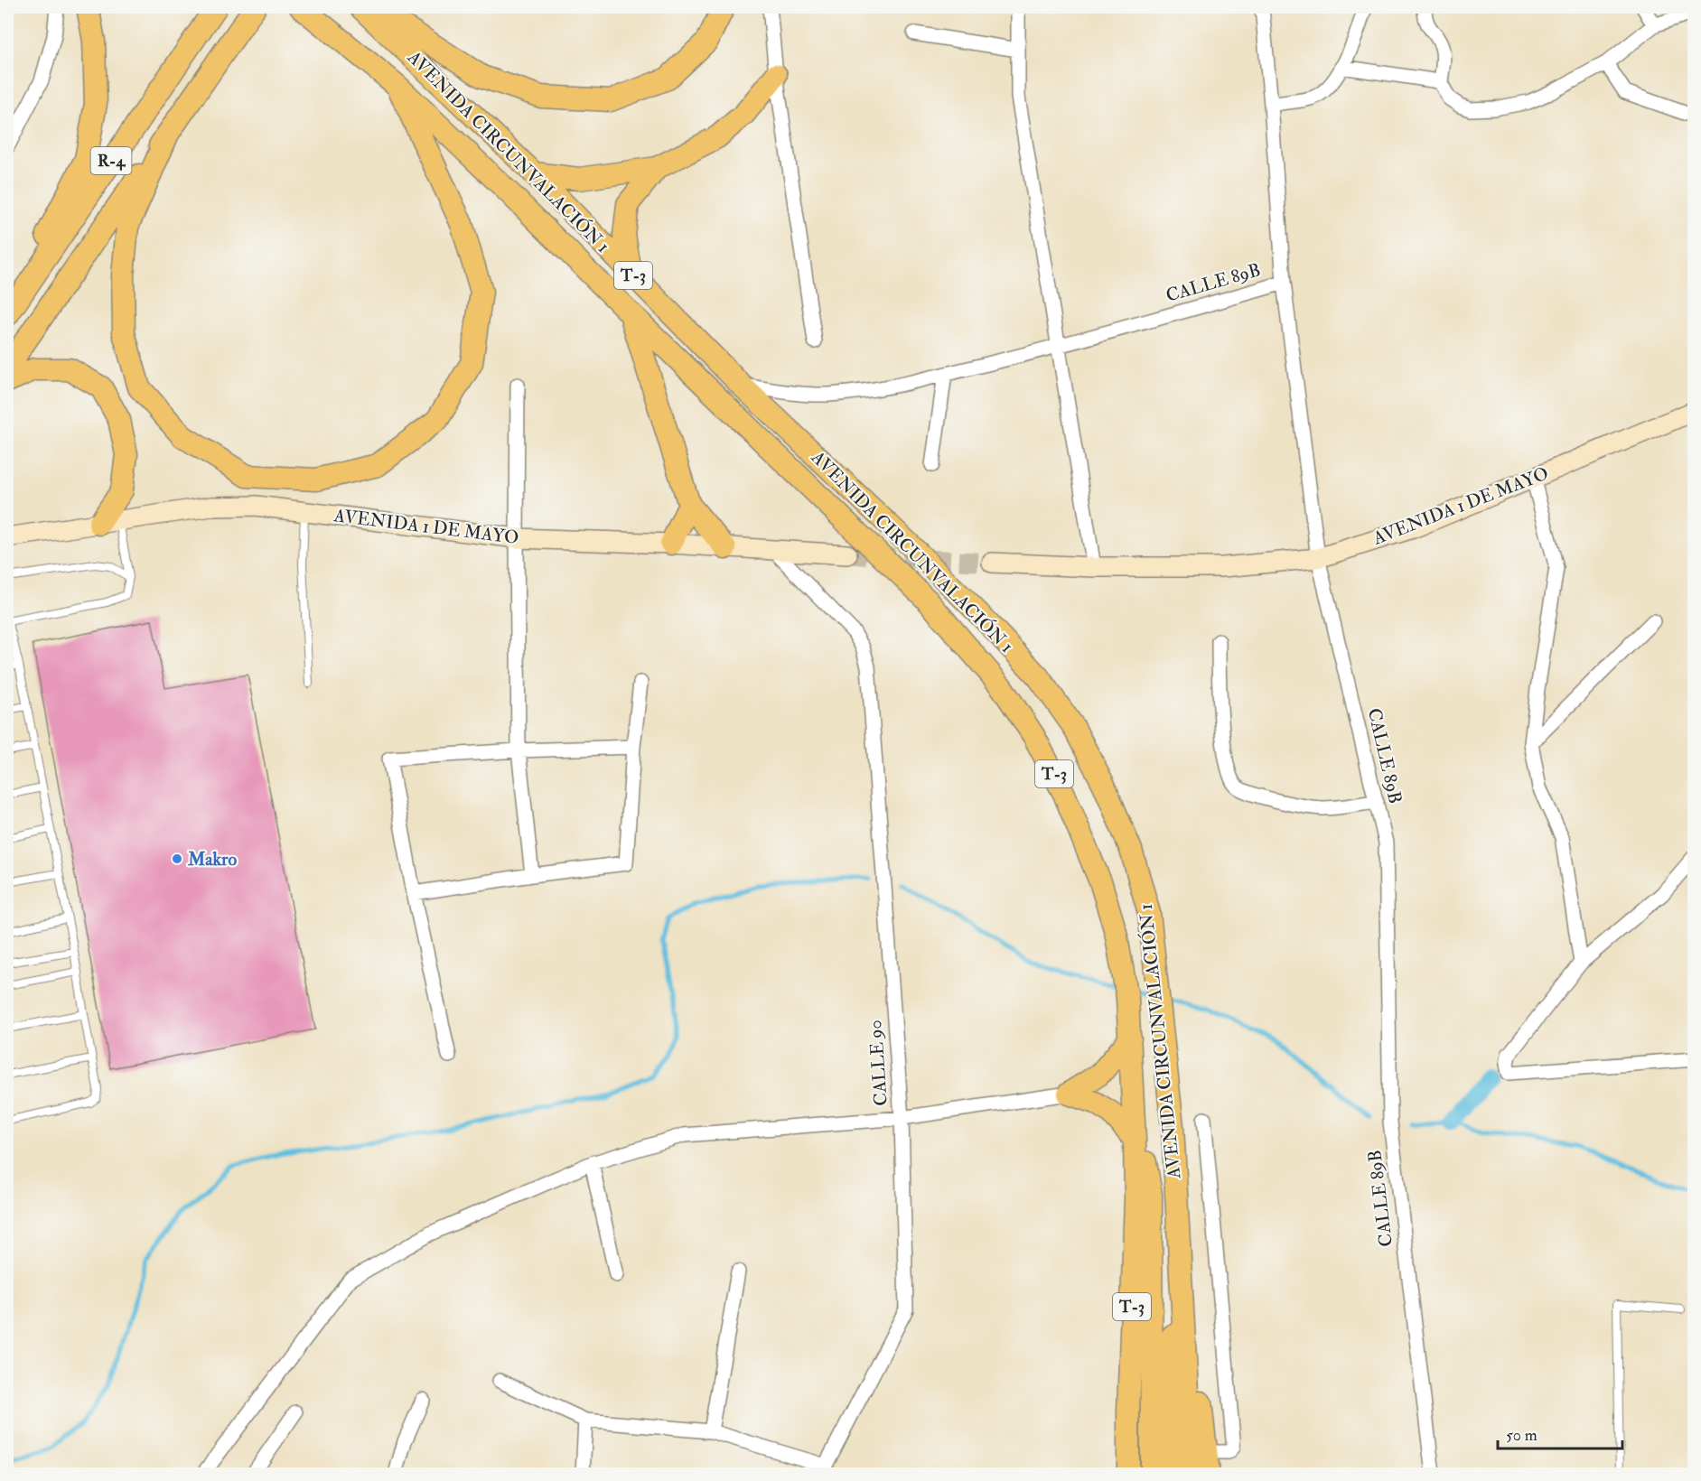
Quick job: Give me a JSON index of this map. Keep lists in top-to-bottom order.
{
  "streets": {
    "main road": ["AVENIDA CIRCUNVALACIÓN 1", "R-4", "T-3"],
    "street": ["CALLE 89B", "AVENIDA 1 DE MAYO", "CALLE 90"]
  },
  "crossings": [
    ["AVENIDA CIRCUNVALACIÓN 1", "T-3"],
    ["AVENIDA CIRCUNVALACIÓN 1", "CALLE 89B"],
    ["CALLE 89B", "AVENIDA 1 DE MAYO"],
    ["AVENIDA 1 DE MAYO", "CALLE 90"]
  ],
  "places": ["Makro"],
  "scale_bar": "50 m"
}
